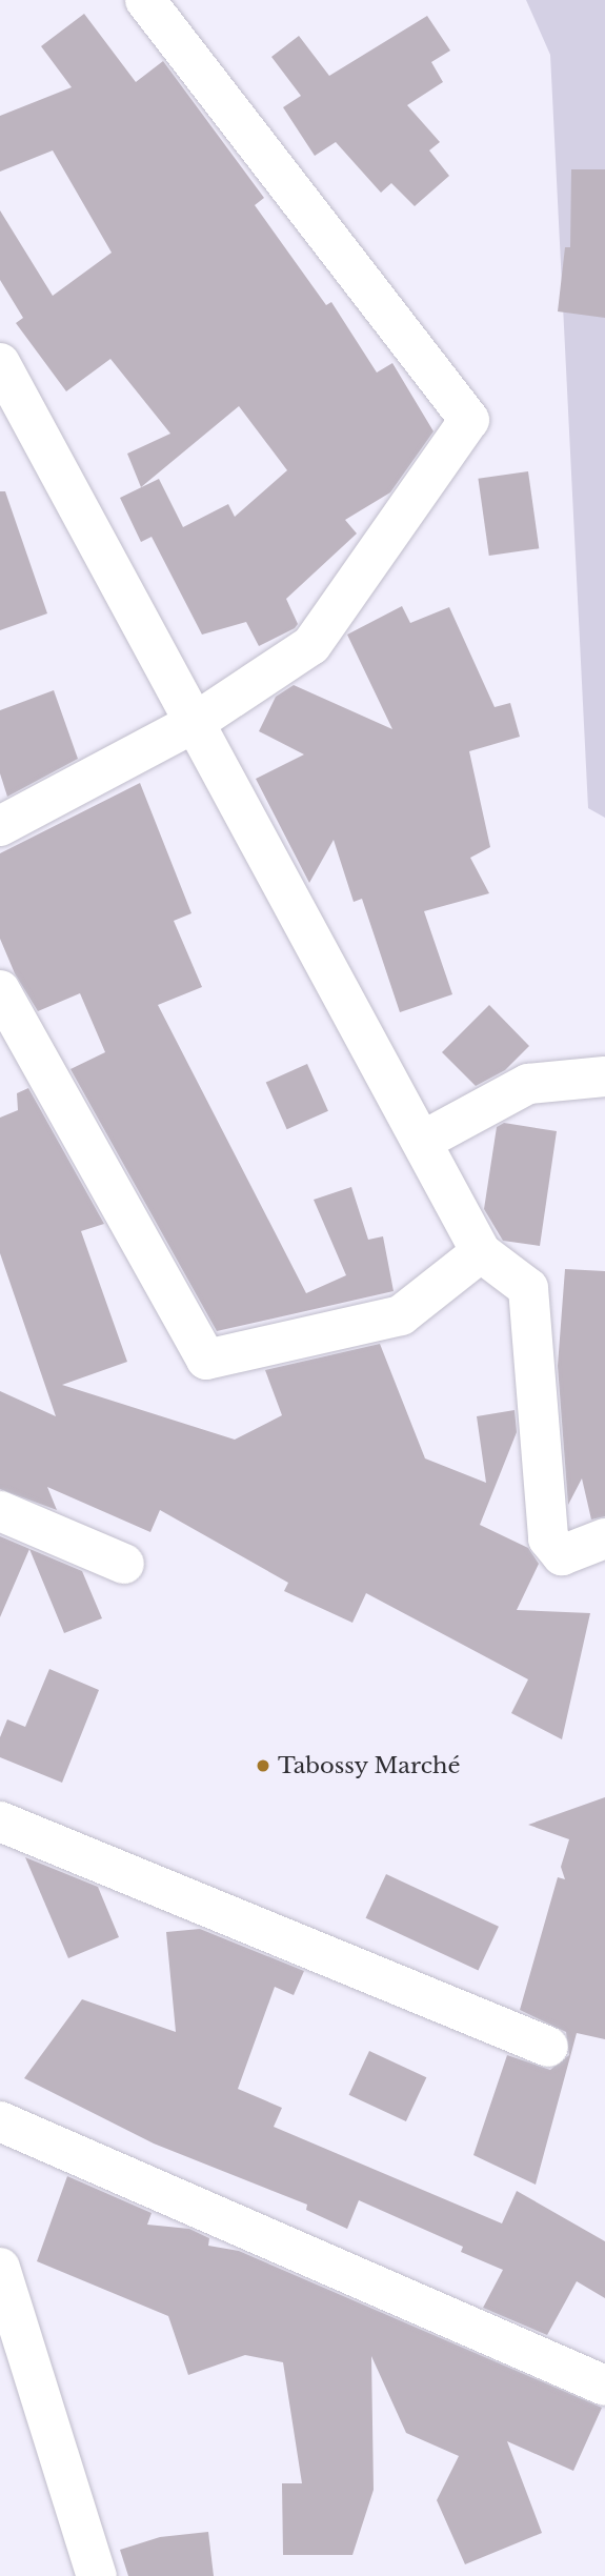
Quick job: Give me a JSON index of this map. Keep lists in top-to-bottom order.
{
  "places": ["Tabossy Marché"]
}
